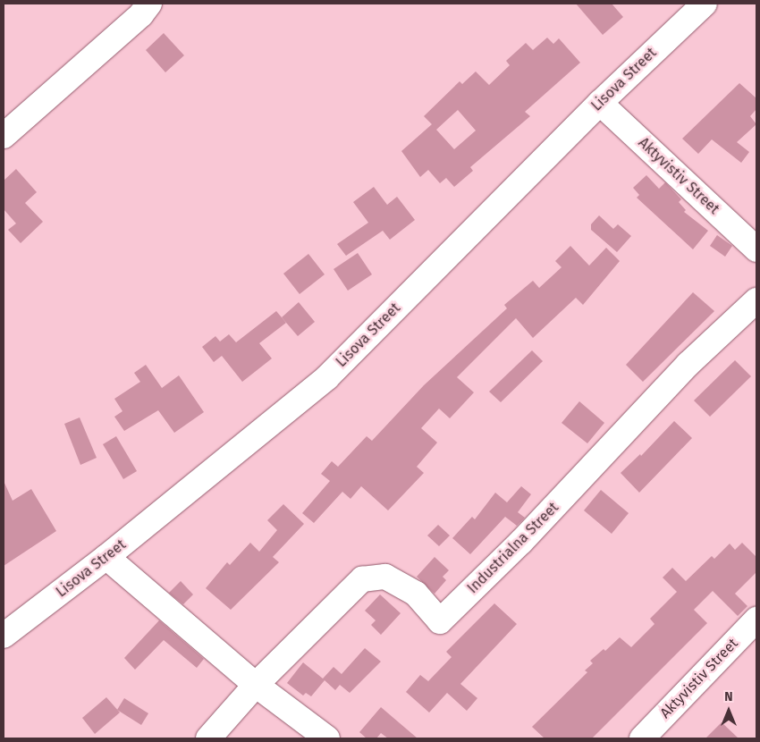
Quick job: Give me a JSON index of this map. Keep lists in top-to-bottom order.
{
  "streets": {
    "street": ["Lisova Street", "Aktyvistiv Street", "Industrialna Street"]
  },
  "crossings": [
    ["Lisova Street", "Aktyvistiv Street"]
  ],
  "north": "top"
}
